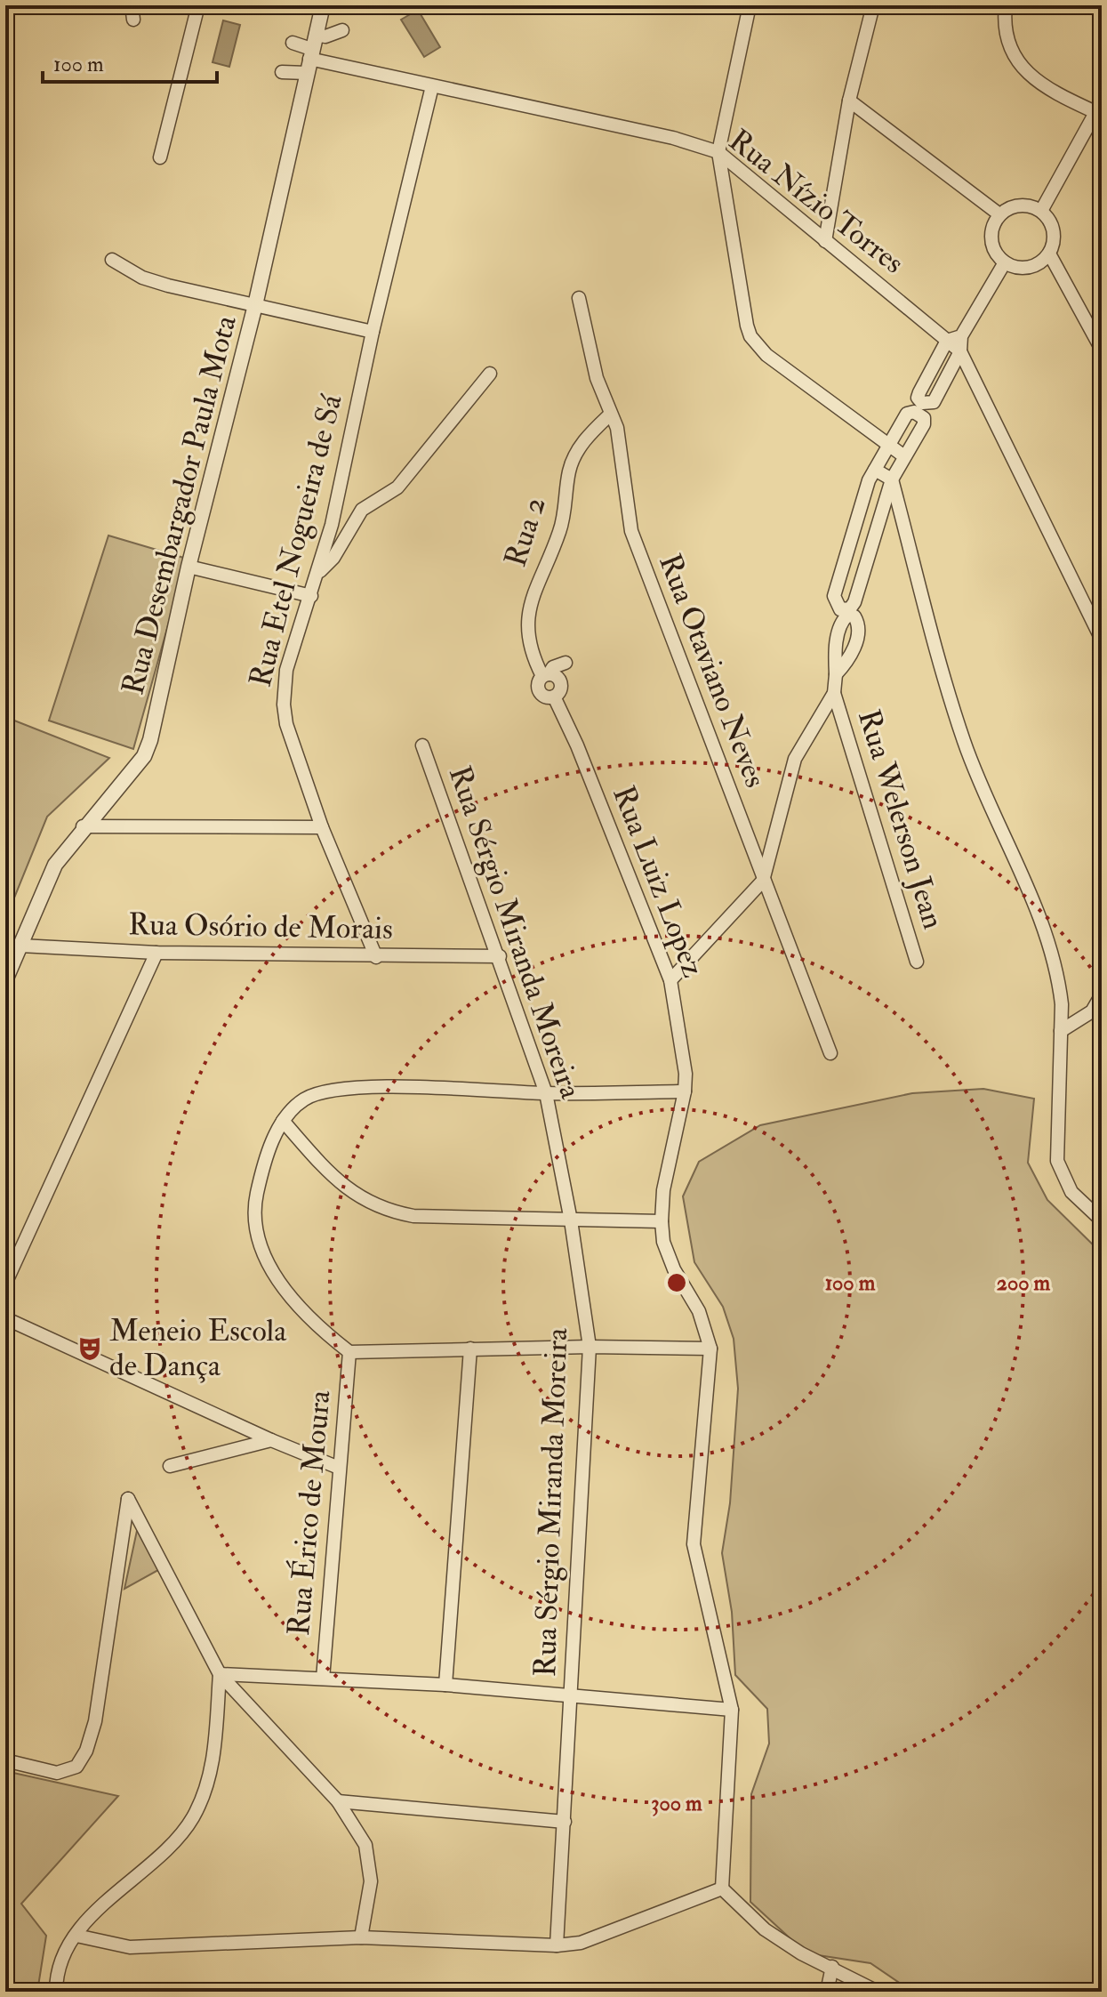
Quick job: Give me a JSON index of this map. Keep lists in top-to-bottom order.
{
  "streets": {
    "street": [
      "Rua Nízio Torres",
      "Rua Desembargador Paula Mota",
      "Rua 2",
      "Rua Etel Nogueira de Sá",
      "Rua Otaviano Neves",
      "Rua Welerson Jean",
      "Rua Luiz Lopez",
      "Rua Osório de Morais",
      "Rua Sérgio Miranda Moreira",
      "Rua Érico de Moura"
    ]
  },
  "crossings": [
    ["Rua Nízio Torres", "Rua Desembargador Paula Mota"],
    ["Rua Nízio Torres", "Rua Etel Nogueira de Sá"],
    ["Rua Desembargador Paula Mota", "Rua Osório de Morais"],
    ["Rua 2", "Rua Otaviano Neves"],
    ["Rua 2", "Rua Luiz Lopez"],
    ["Rua Etel Nogueira de Sá", "Rua Osório de Morais"],
    ["Rua Osório de Morais", "Rua Sérgio Miranda Moreira"]
  ],
  "places": {
    "theatre": ["Meneio Escola de Dança"]
  },
  "scale_bar": "100 m",
  "rings": ["100 m", "200 m", "300 m"]
}
